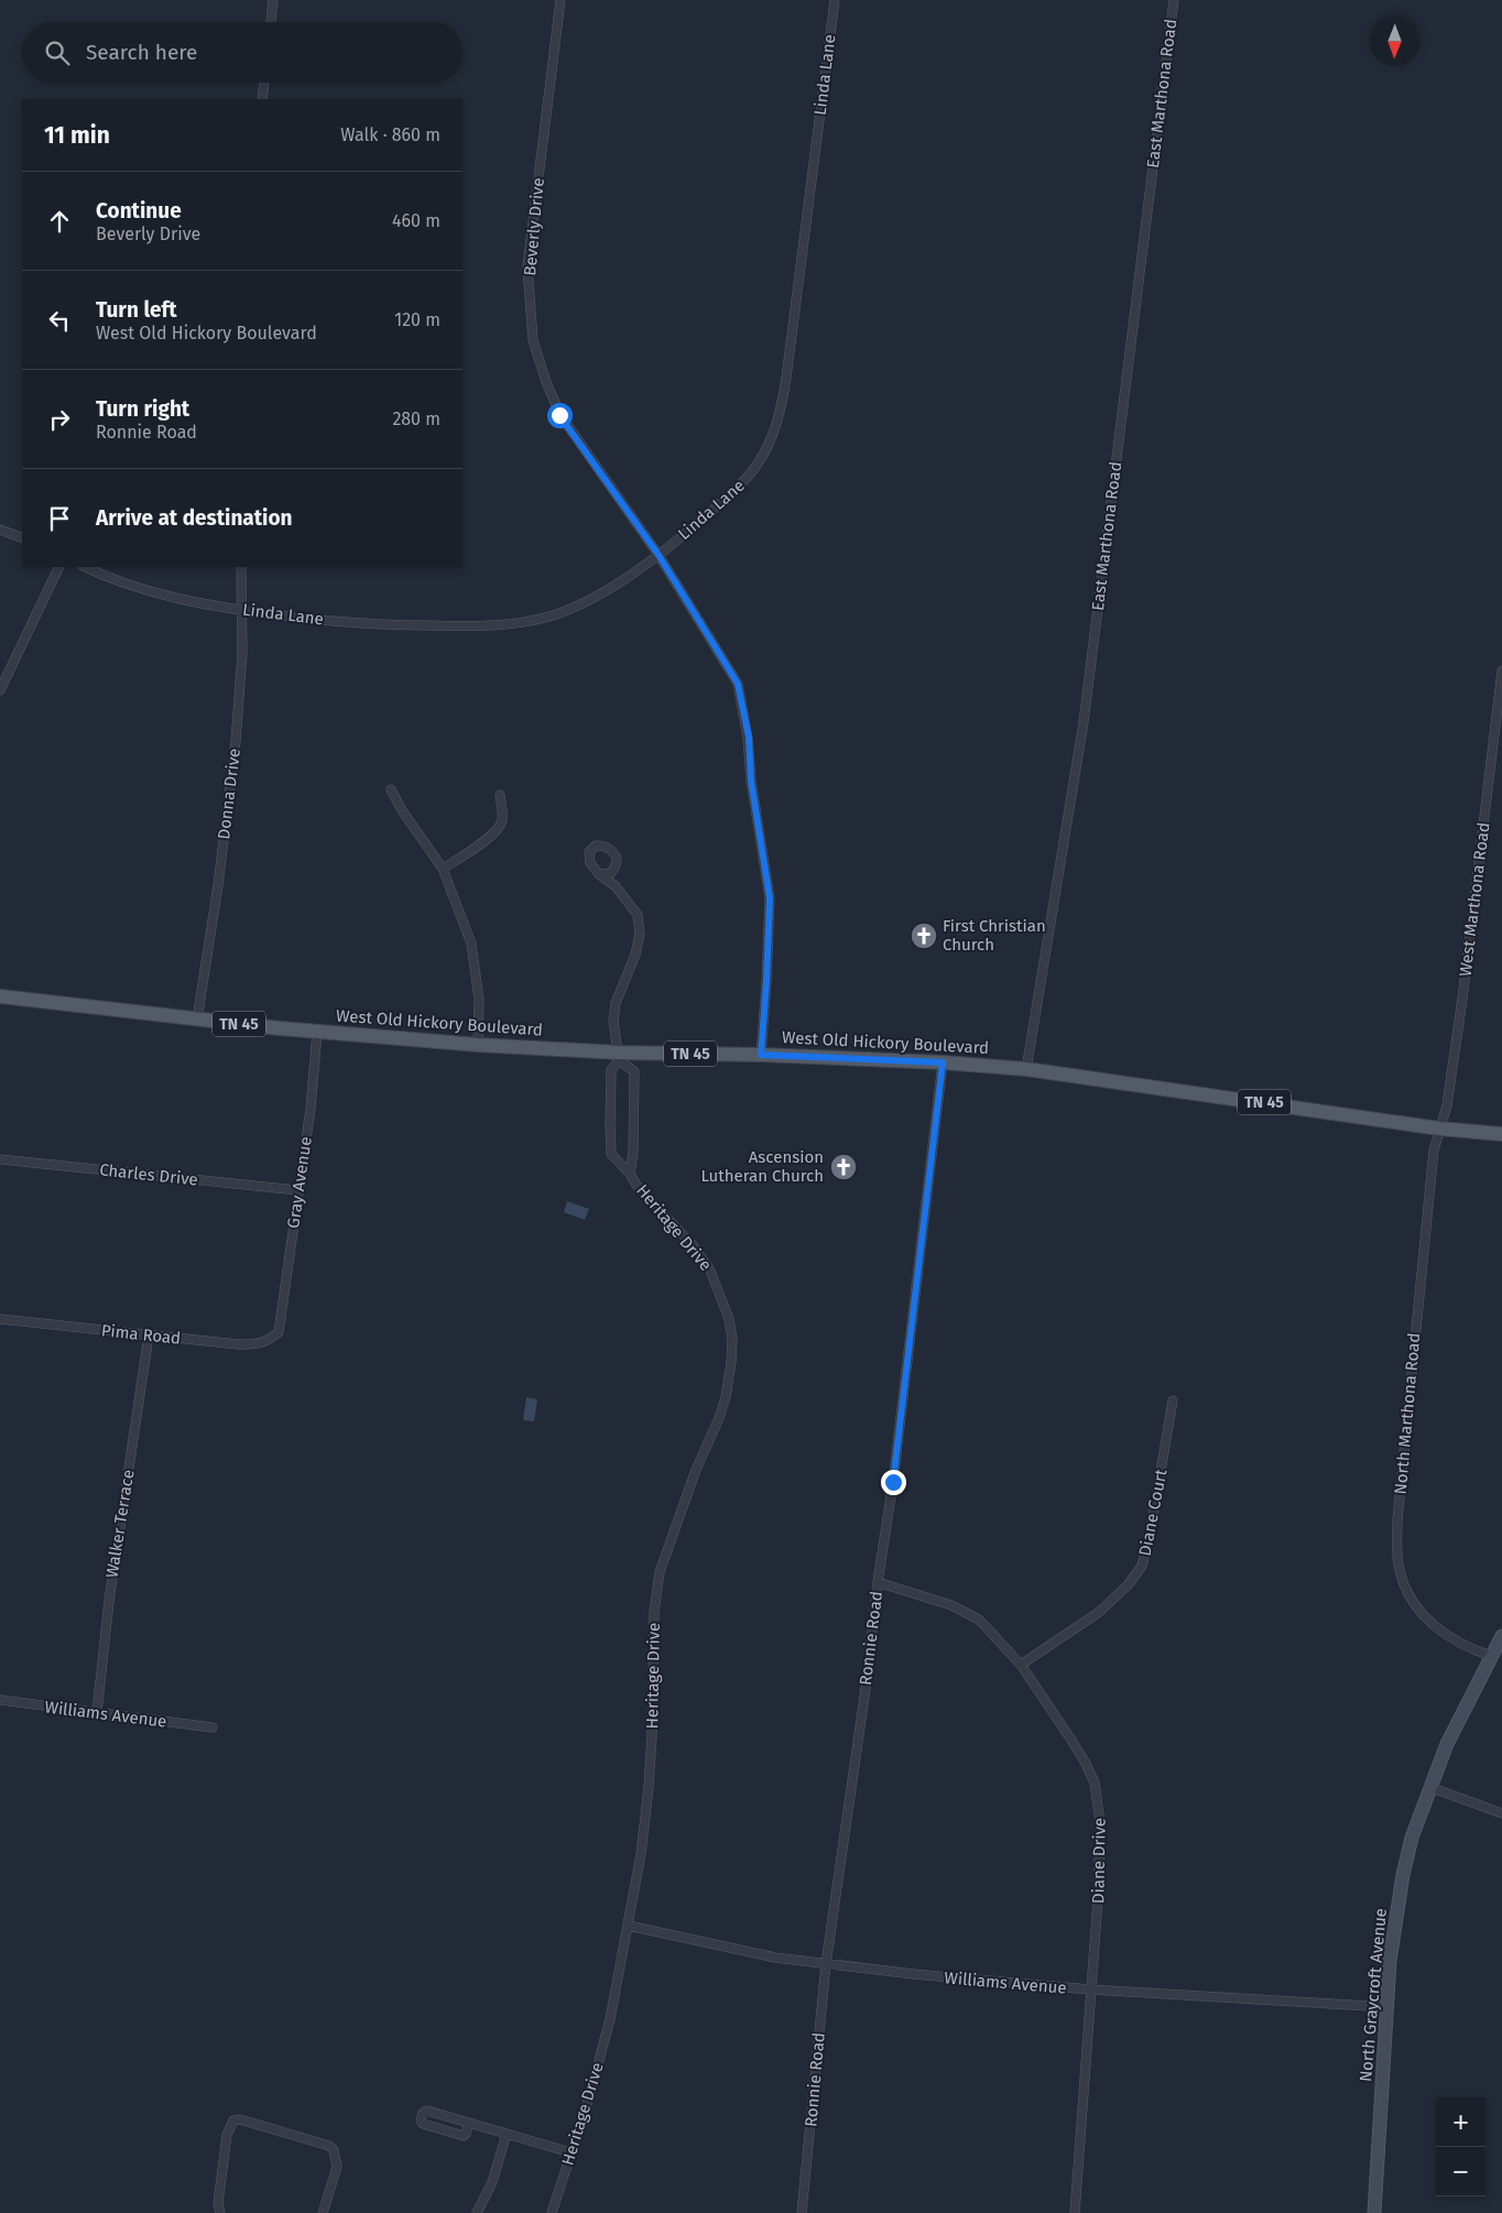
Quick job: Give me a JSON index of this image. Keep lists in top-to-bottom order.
{
  "streets": {
    "main road": ["West Old Hickory Boulevard", "TN 45"],
    "street": [
      "Linda Lane",
      "East Marthona Road",
      "Beverly Drive",
      "Donna Drive",
      "West Marthona Road",
      "Charles Drive",
      "Gray Avenue",
      "Heritage Drive",
      "Pima Road",
      "North Marthona Road",
      "Diane Court",
      "Walker Terrace",
      "Ronnie Road",
      "Williams Avenue",
      "Diane Drive",
      "North Graycroft Avenue"
    ]
  },
  "crossings": [
    ["Linda Lane", "Beverly Drive"],
    ["Linda Lane", "Donna Drive"],
    ["East Marthona Road", "West Old Hickory Boulevard"],
    ["Beverly Drive", "West Old Hickory Boulevard"],
    ["Donna Drive", "West Old Hickory Boulevard"],
    ["West Marthona Road", "West Old Hickory Boulevard"],
    ["West Marthona Road", "North Marthona Road"],
    ["West Old Hickory Boulevard", "Gray Avenue"],
    ["West Old Hickory Boulevard", "Heritage Drive"],
    ["West Old Hickory Boulevard", "North Marthona Road"],
    ["West Old Hickory Boulevard", "Ronnie Road"],
    ["Charles Drive", "Gray Avenue"],
    ["Gray Avenue", "Pima Road"],
    ["Heritage Drive", "Williams Avenue"],
    ["Pima Road", "Walker Terrace"],
    ["North Marthona Road", "North Graycroft Avenue"],
    ["Diane Court", "Diane Drive"],
    ["Walker Terrace", "Williams Avenue"],
    ["Ronnie Road", "Williams Avenue"],
    ["Ronnie Road", "Diane Drive"],
    ["Williams Avenue", "Diane Drive"],
    ["Williams Avenue", "North Graycroft Avenue"]
  ],
  "places": {
    "church": ["First Christian Church", "Ascension Lutheran Church"]
  },
  "north": "bottom",
  "page": {
    "search": "Search here",
    "heading": ["11 min", "Walk · 860 m"],
    "list": [
      ["Continue", "Beverly Drive", "460 m"],
      ["Turn left", "West Old Hickory Boulevard", "120 m"],
      ["Turn right", "Ronnie Road", "280 m"],
      "Arrive at destination"
    ],
    "map_buttons": ["+", "−"]
  }
}
